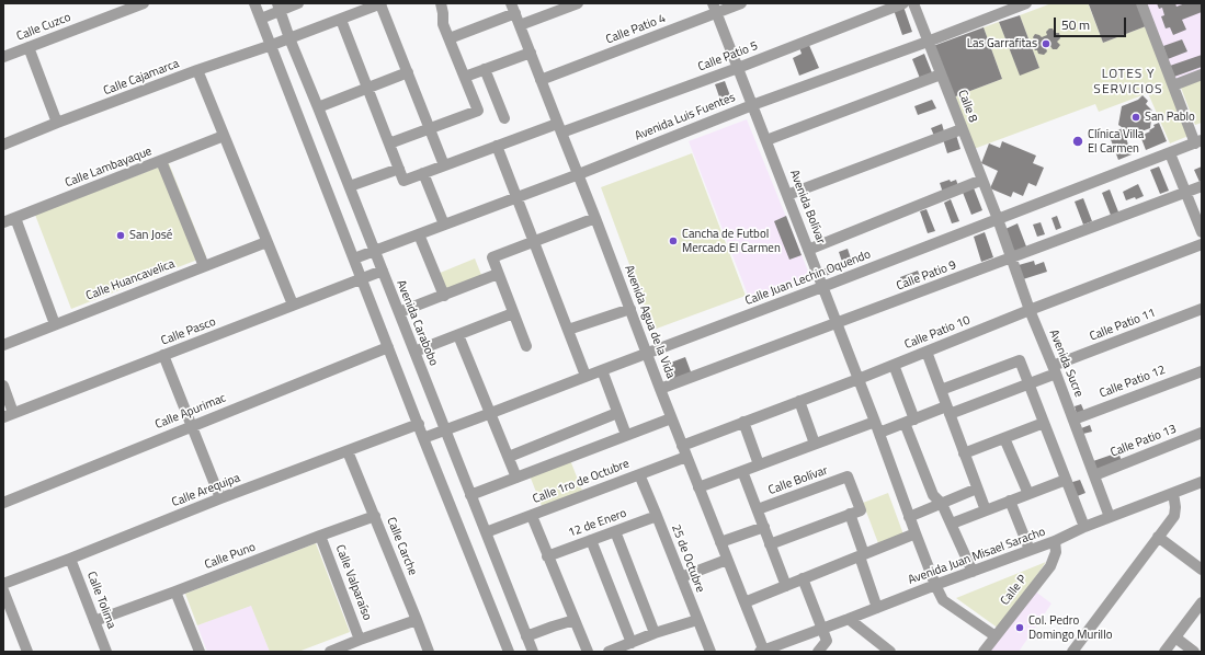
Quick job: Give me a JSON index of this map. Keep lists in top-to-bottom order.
{
  "streets": {
    "street": [
      "Calle Cuzco",
      "Calle Patio 4",
      "Calle Patio 5",
      "Calle Cajamarca",
      "Calle 8",
      "Avenida Luis Fuentes",
      "Calle Lambayaque",
      "Avenida Bolívar",
      "Calle Patio 9",
      "Calle Juan Lechin Oquendo",
      "Calle Huancavelica",
      "Avenida Agua de la Vida",
      "Avenida Carabobo",
      "Calle Patio 11",
      "Calle Pasco",
      "Calle Patio 10",
      "Avenida Sucre",
      "Calle Patio 12",
      "Calle Apurimac",
      "Calle Patio 13",
      "Calle Bolívar",
      "Calle 1ro de Octubre",
      "Calle Arequipa",
      "12 de Enero",
      "Calle Carche",
      "Calle Puno",
      "Avenida Juan Misael Saracho",
      "25 de Octubre",
      "Calle Valparaíso",
      "Calle P",
      "Calle Tolima"
    ]
  },
  "crossings": [
    ["Calle Patio 4", "Avenida Bolívar"],
    ["Calle Patio 4", "Avenida Agua de la Vida"],
    ["Calle Patio 5", "Avenida Bolívar"],
    ["Calle Patio 5", "Avenida Agua de la Vida"],
    ["Calle Cajamarca", "Avenida Carabobo"],
    ["Calle 8", "Avenida Luis Fuentes"],
    ["Calle 8", "Calle Juan Lechin Oquendo"],
    ["Calle 8", "Avenida Sucre"],
    ["Avenida Luis Fuentes", "Avenida Bolívar"],
    ["Avenida Luis Fuentes", "Avenida Agua de la Vida"],
    ["Avenida Luis Fuentes", "Avenida Carabobo"],
    ["Avenida Bolívar", "Calle Patio 9"],
    ["Avenida Bolívar", "Calle Juan Lechin Oquendo"],
    ["Avenida Bolívar", "Calle Patio 10"],
    ["Calle Patio 9", "Avenida Agua de la Vida"],
    ["Calle Patio 9", "Avenida Sucre"],
    ["Calle Juan Lechin Oquendo", "Avenida Agua de la Vida"],
    ["Calle Juan Lechin Oquendo", "Avenida Carabobo"],
    ["Calle Juan Lechin Oquendo", "Avenida Sucre"],
    ["Avenida Agua de la Vida", "Calle Patio 10"],
    ["Avenida Agua de la Vida", "Calle 1ro de Octubre"],
    ["Avenida Agua de la Vida", "Avenida Juan Misael Saracho"],
    ["Avenida Carabobo", "Calle Pasco"],
    ["Avenida Carabobo", "Calle 1ro de Octubre"],
    ["Calle Patio 11", "Avenida Sucre"],
    ["Calle Patio 10", "Avenida Sucre"],
    ["Avenida Sucre", "Calle Patio 12"],
    ["Avenida Sucre", "Calle Patio 13"],
    ["Avenida Sucre", "Avenida Juan Misael Saracho"],
    ["Calle 1ro de Octubre", "25 de Octubre"],
    ["Calle Arequipa", "Calle Carche"],
    ["Calle Arequipa", "Calle Tolima"],
    ["12 de Enero", "25 de Octubre"],
    ["Calle Carche", "Calle Puno"],
    ["Calle Puno", "Calle Valparaíso"],
    ["Calle Puno", "Calle Tolima"],
    ["Avenida Juan Misael Saracho", "Calle P"]
  ],
  "districts": ["LOTES Y SERVICIOS"],
  "places": [
    "Las Garrafitas",
    "San Pablo",
    "Clínica Villa El Carmen",
    "San José",
    "Cancha de Futbol Mercado El Carmen",
    "Col. Pedro Domingo Murillo"
  ],
  "scale_bar": "50 m"
}
